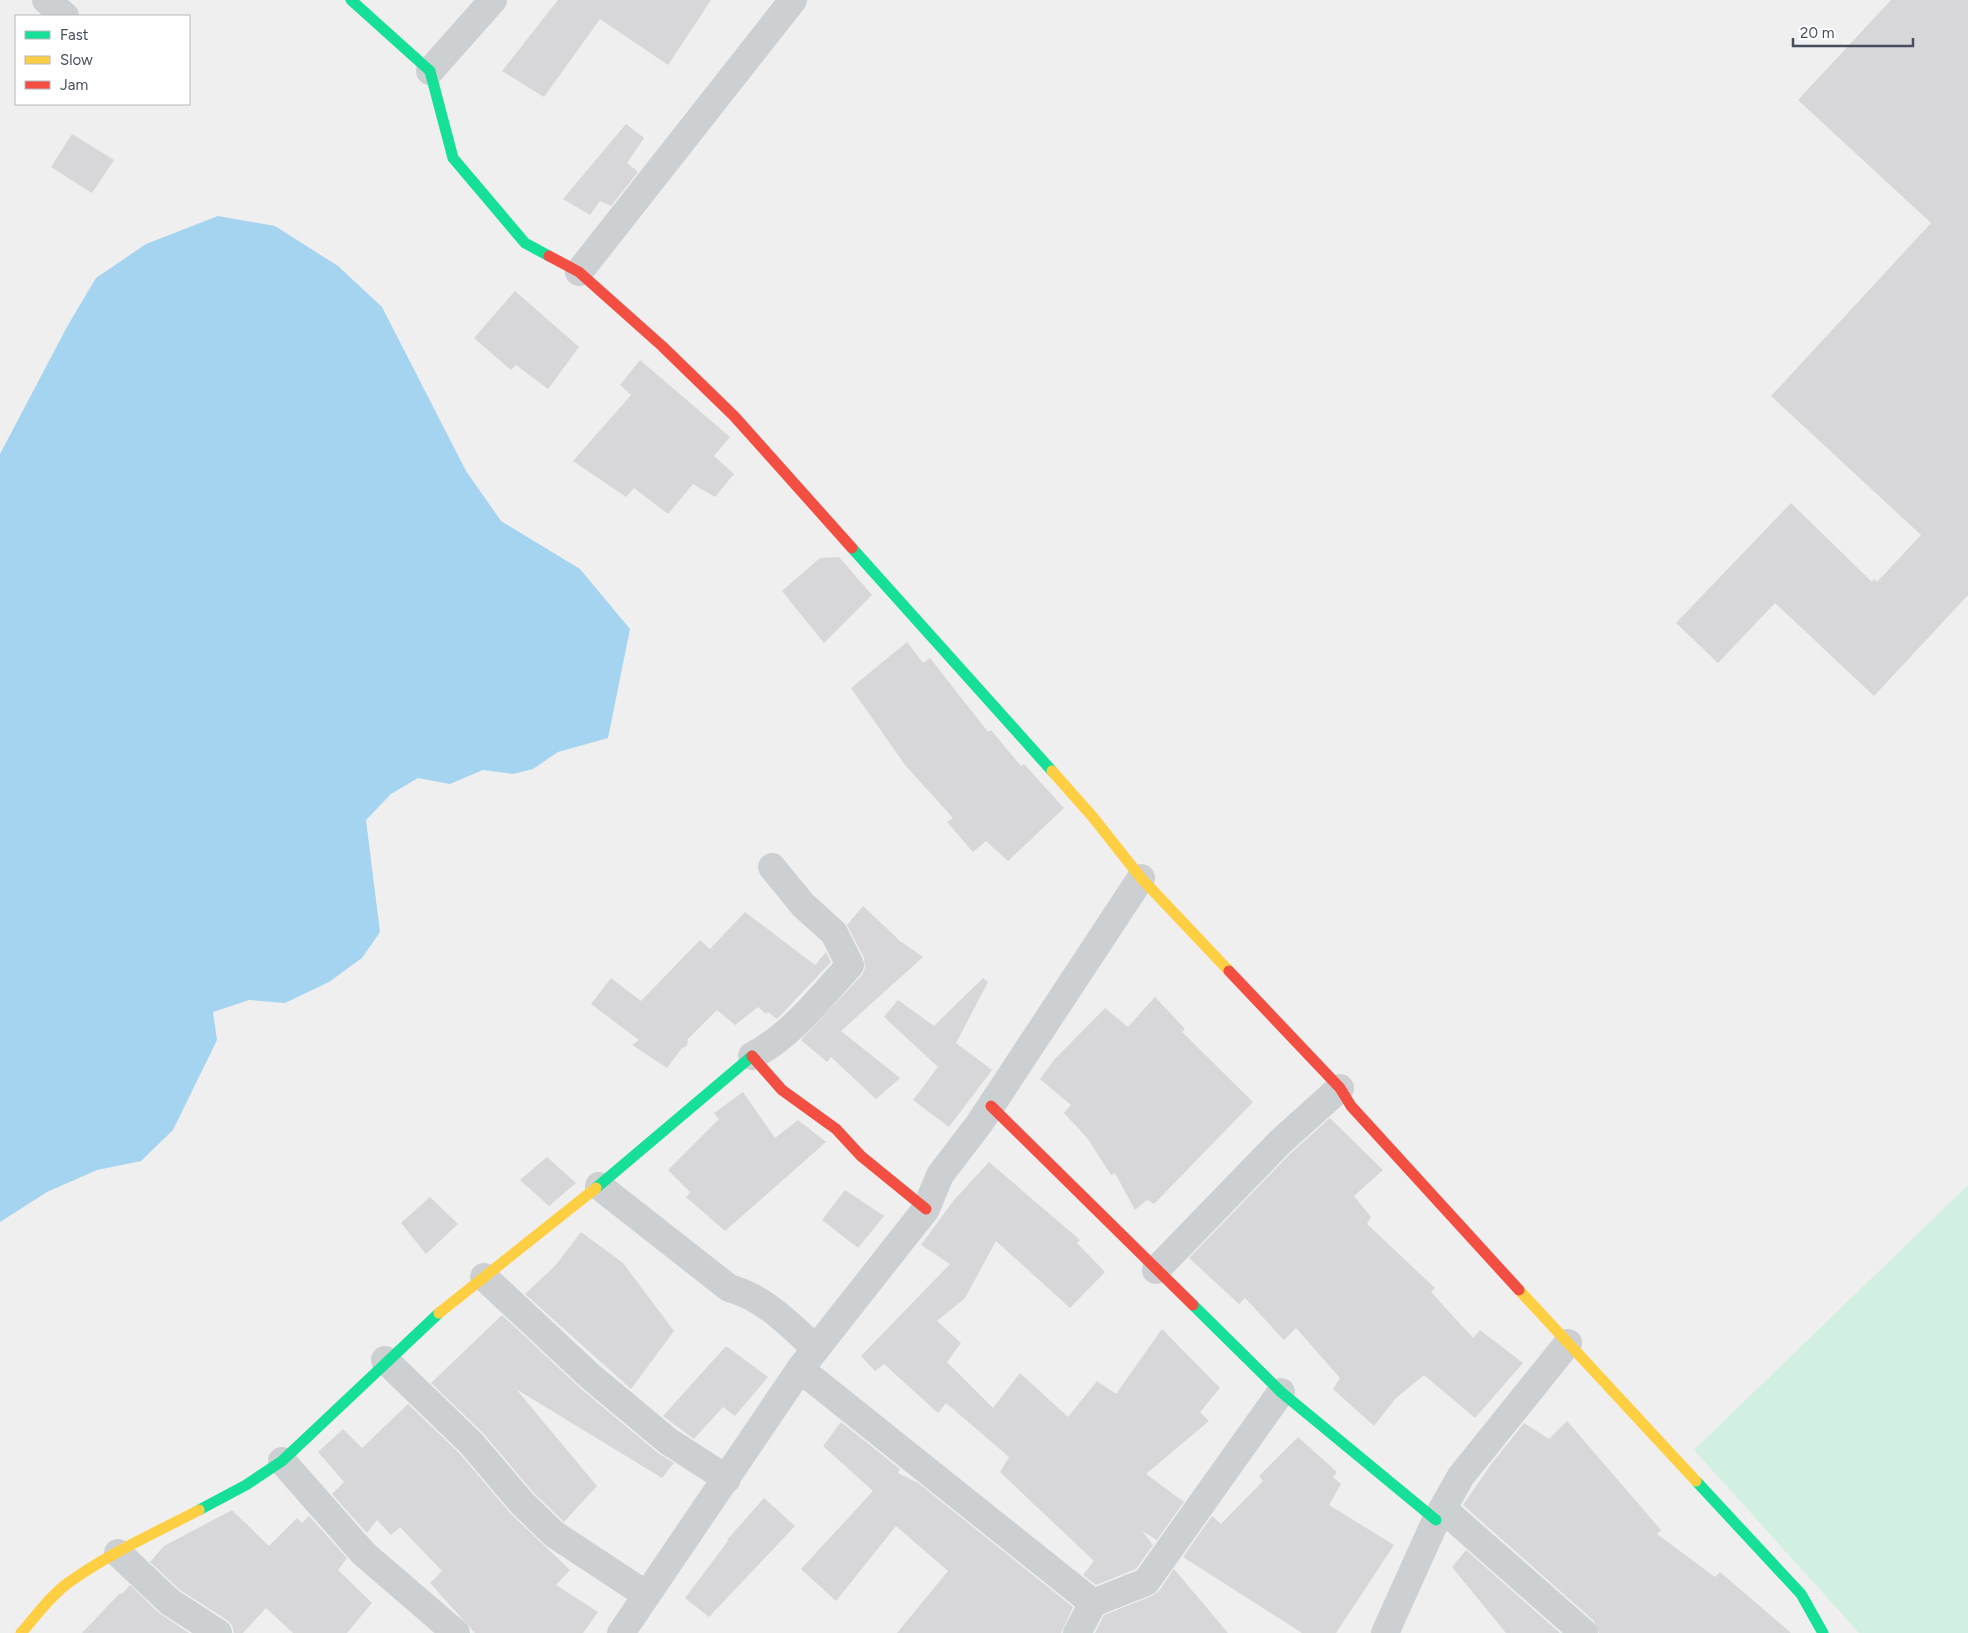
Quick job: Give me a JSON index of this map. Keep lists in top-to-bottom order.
{
  "legend": ["Fast", "Slow", "Jam"],
  "scale_bar": "20 m"
}
